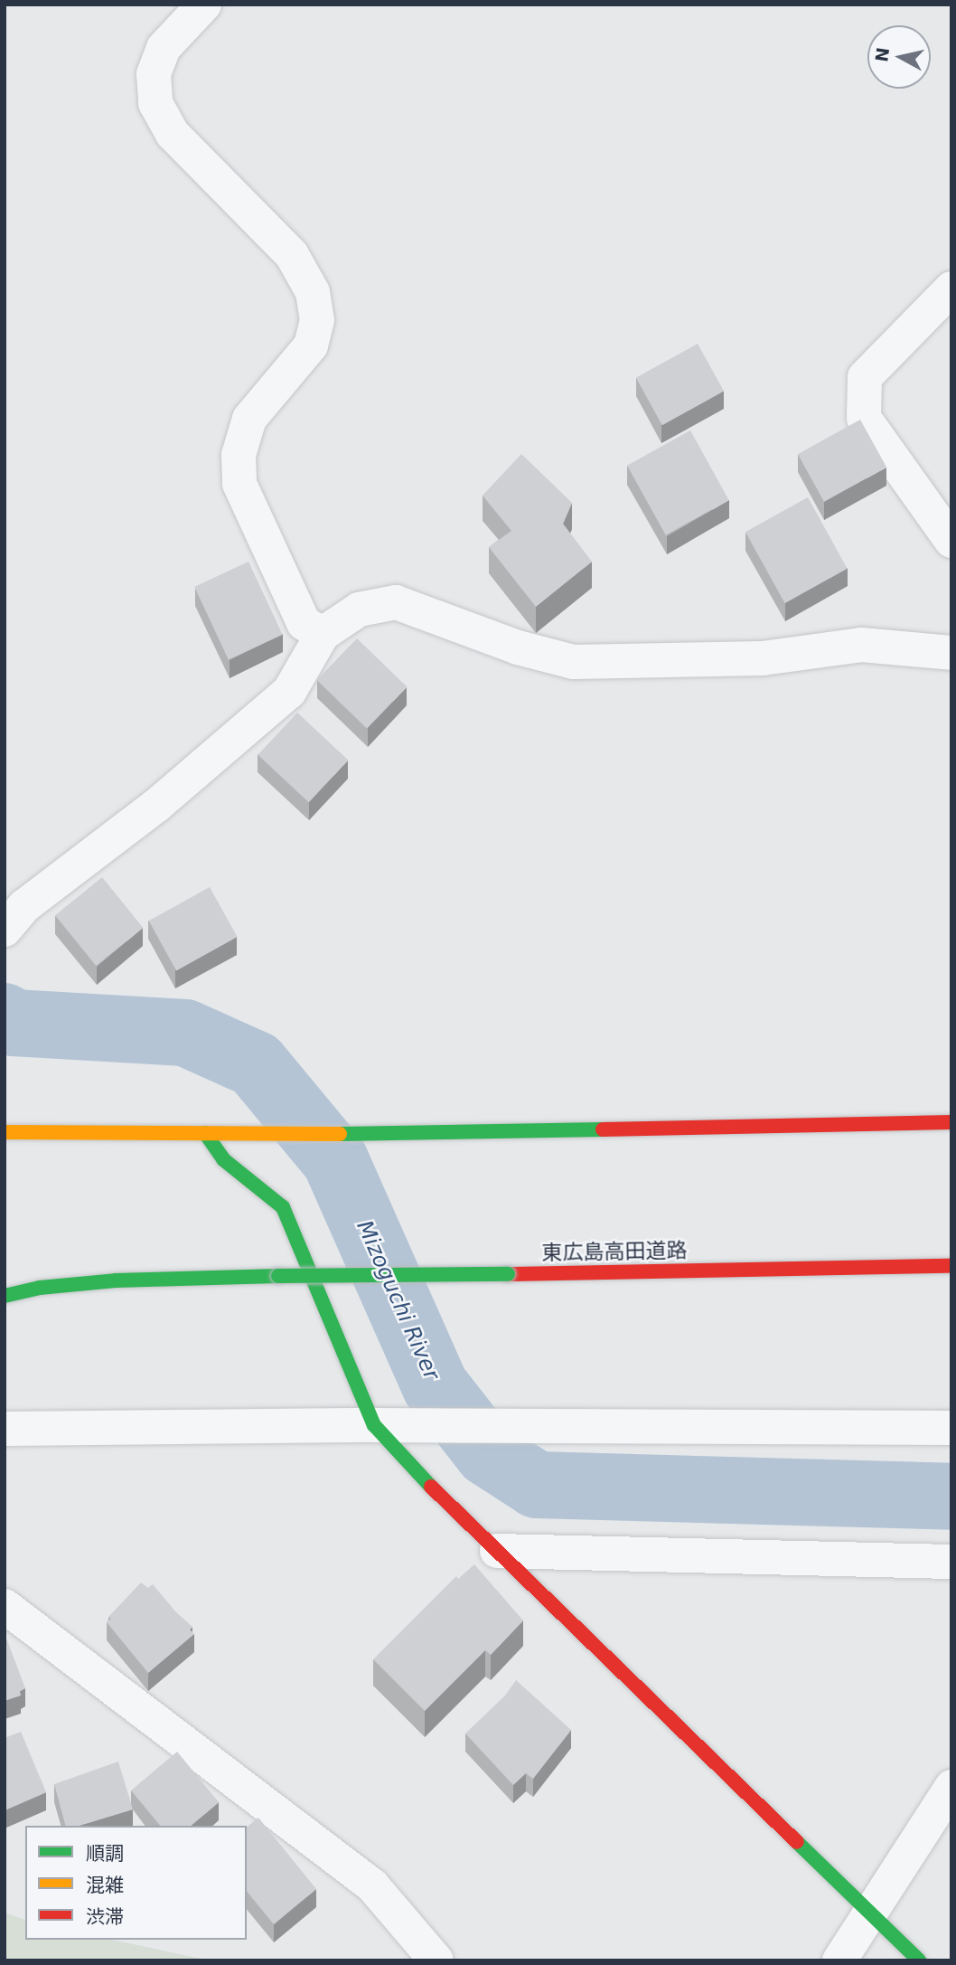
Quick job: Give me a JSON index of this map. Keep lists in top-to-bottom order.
{
  "streets": {
    "main road": ["東広島高田道路"]
  },
  "water": ["Mizoguchi River"],
  "legend": ["順調", "混雑", "渋滞"],
  "north": "left"
}
